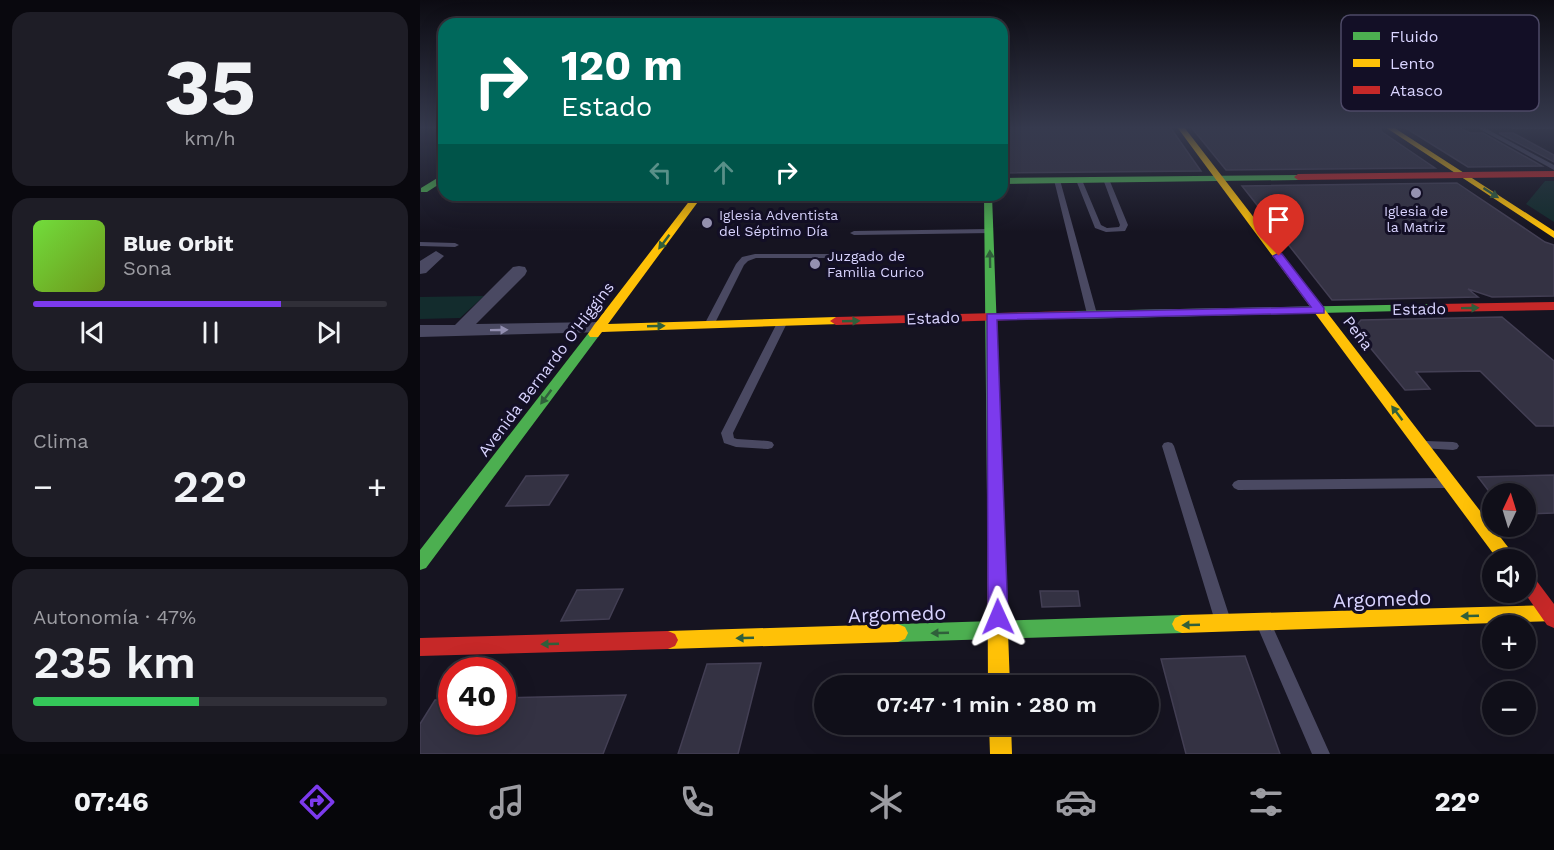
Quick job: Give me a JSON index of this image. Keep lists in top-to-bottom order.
{
  "streets": {
    "street": [
      "Estado",
      "Peña",
      "Avenida Bernardo O'Higgins",
      "Argomedo"
    ]
  },
  "crossings": [
    ["Estado", "Peña"],
    ["Estado", "Avenida Bernardo O'Higgins"]
  ],
  "one_way": ["Estado", "Avenida Bernardo O'Higgins", "Argomedo"],
  "places": ["Iglesia de la Matriz", "Iglesia Adventista del Séptimo Día", "Juzgado de Familia Curico"],
  "legend": ["Fluido", "Lento", "Atasco"],
  "north": "top",
  "page": {
    "tile": [
      ["35", "km/h"],
      "Clima",
      ["Autonomía · 47%", "235 km"]
    ],
    "turn": ["120 m", "Estado"],
    "song": ["Blue Orbit", "Sona"],
    "heat": ["−", "22°", "+"],
    "map_buttons": ["+", "−"],
    "limit": "40",
    "trip": "07:47 · 1 min · 280 m",
    "tabs": ["07:46", "22°"]
  }
}
